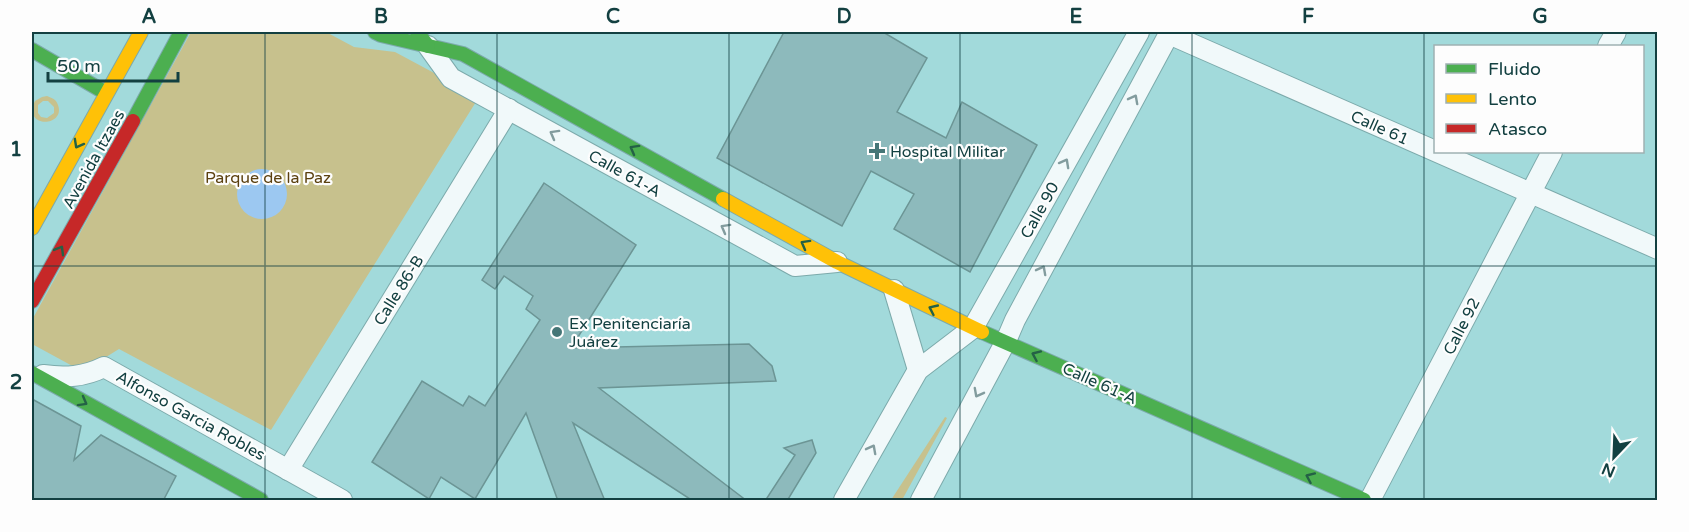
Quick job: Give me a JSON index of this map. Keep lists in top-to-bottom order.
{
  "streets": {
    "street": [
      "Calle 61",
      "Avenida Itzaes",
      "Calle 61-A",
      "Calle 90",
      "Calle 86-B",
      "Calle 92",
      "Alfonso Garcia Robles"
    ]
  },
  "crossings": [
    ["Calle 61", "Calle 90"],
    ["Calle 61", "Calle 92"],
    ["Calle 61-A", "Calle 90"],
    ["Calle 61-A", "Calle 86-B"],
    ["Calle 86-B", "Alfonso Garcia Robles"]
  ],
  "one_way": ["Calle 61-A"],
  "parks": ["Parque de la Paz"],
  "places": {
    "health": ["Hospital Militar"],
    "other": ["Ex Penitenciaría Juárez"]
  },
  "legend": ["Fluido", "Lento", "Atasco"],
  "scale_bar": "50 m",
  "north": "bottom left",
  "grid": {
    "columns": [
      "A",
      "B",
      "C",
      "D",
      "E",
      "F",
      "G"
    ],
    "rows": ["1", "2"]
  }
}
